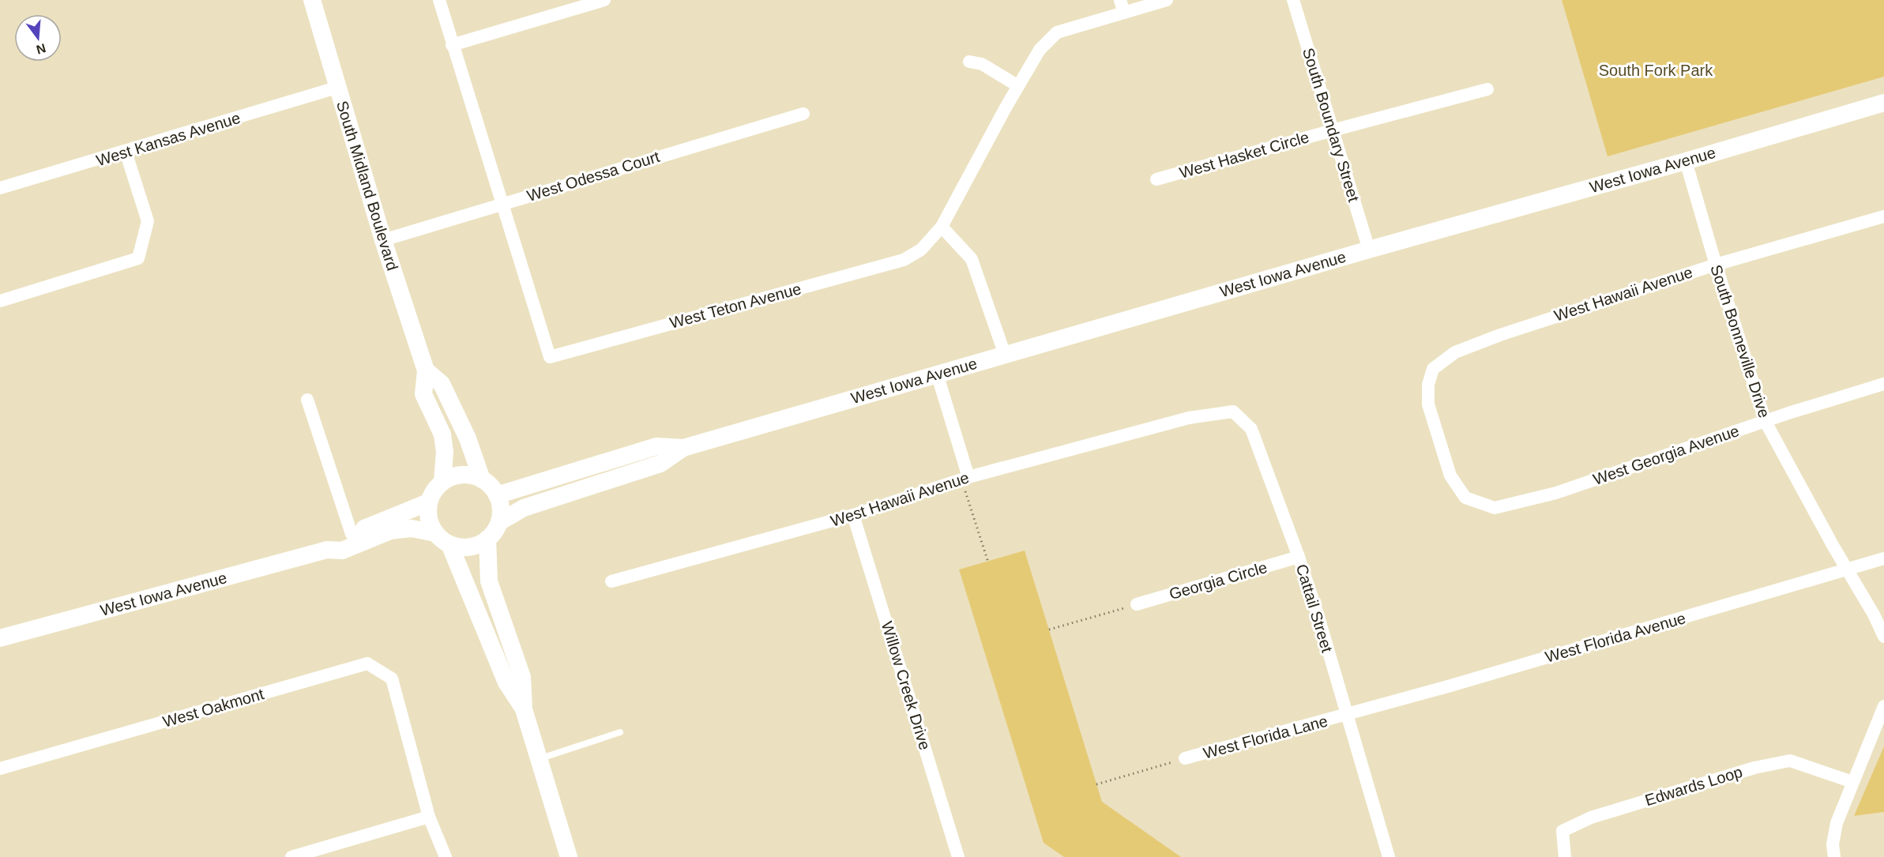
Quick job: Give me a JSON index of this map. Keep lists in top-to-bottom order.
{
  "streets": {
    "street": [
      "South Boundary Street",
      "West Kansas Avenue",
      "West Hasket Circle",
      "West Iowa Avenue",
      "West Odessa Court",
      "South Midland Boulevard",
      "West Hawaii Avenue",
      "West Teton Avenue",
      "South Bonneville Drive",
      "West Georgia Avenue",
      "Georgia Circle",
      "Cattail Street",
      "West Florida Avenue",
      "Willow Creek Drive",
      "West Oakmont",
      "West Florida Lane",
      "Edwards Loop"
    ]
  },
  "crossings": [
    ["South Boundary Street", "West Hasket Circle"],
    ["South Boundary Street", "West Iowa Avenue"],
    ["West Kansas Avenue", "South Midland Boulevard"],
    ["West Iowa Avenue", "South Midland Boulevard"],
    ["West Iowa Avenue", "South Bonneville Drive"],
    ["West Odessa Court", "South Midland Boulevard"],
    ["West Odessa Court", "West Teton Avenue"],
    ["West Hawaii Avenue", "South Bonneville Drive"],
    ["West Hawaii Avenue", "West Georgia Avenue"],
    ["West Hawaii Avenue", "Cattail Street"],
    ["West Hawaii Avenue", "Willow Creek Drive"],
    ["South Bonneville Drive", "West Georgia Avenue"],
    ["South Bonneville Drive", "West Florida Avenue"],
    ["Georgia Circle", "Cattail Street"],
    ["Cattail Street", "West Florida Avenue"],
    ["Cattail Street", "West Florida Lane"],
    ["West Florida Avenue", "West Florida Lane"]
  ],
  "parks": ["South Fork Park"],
  "north": "bottom"
}
